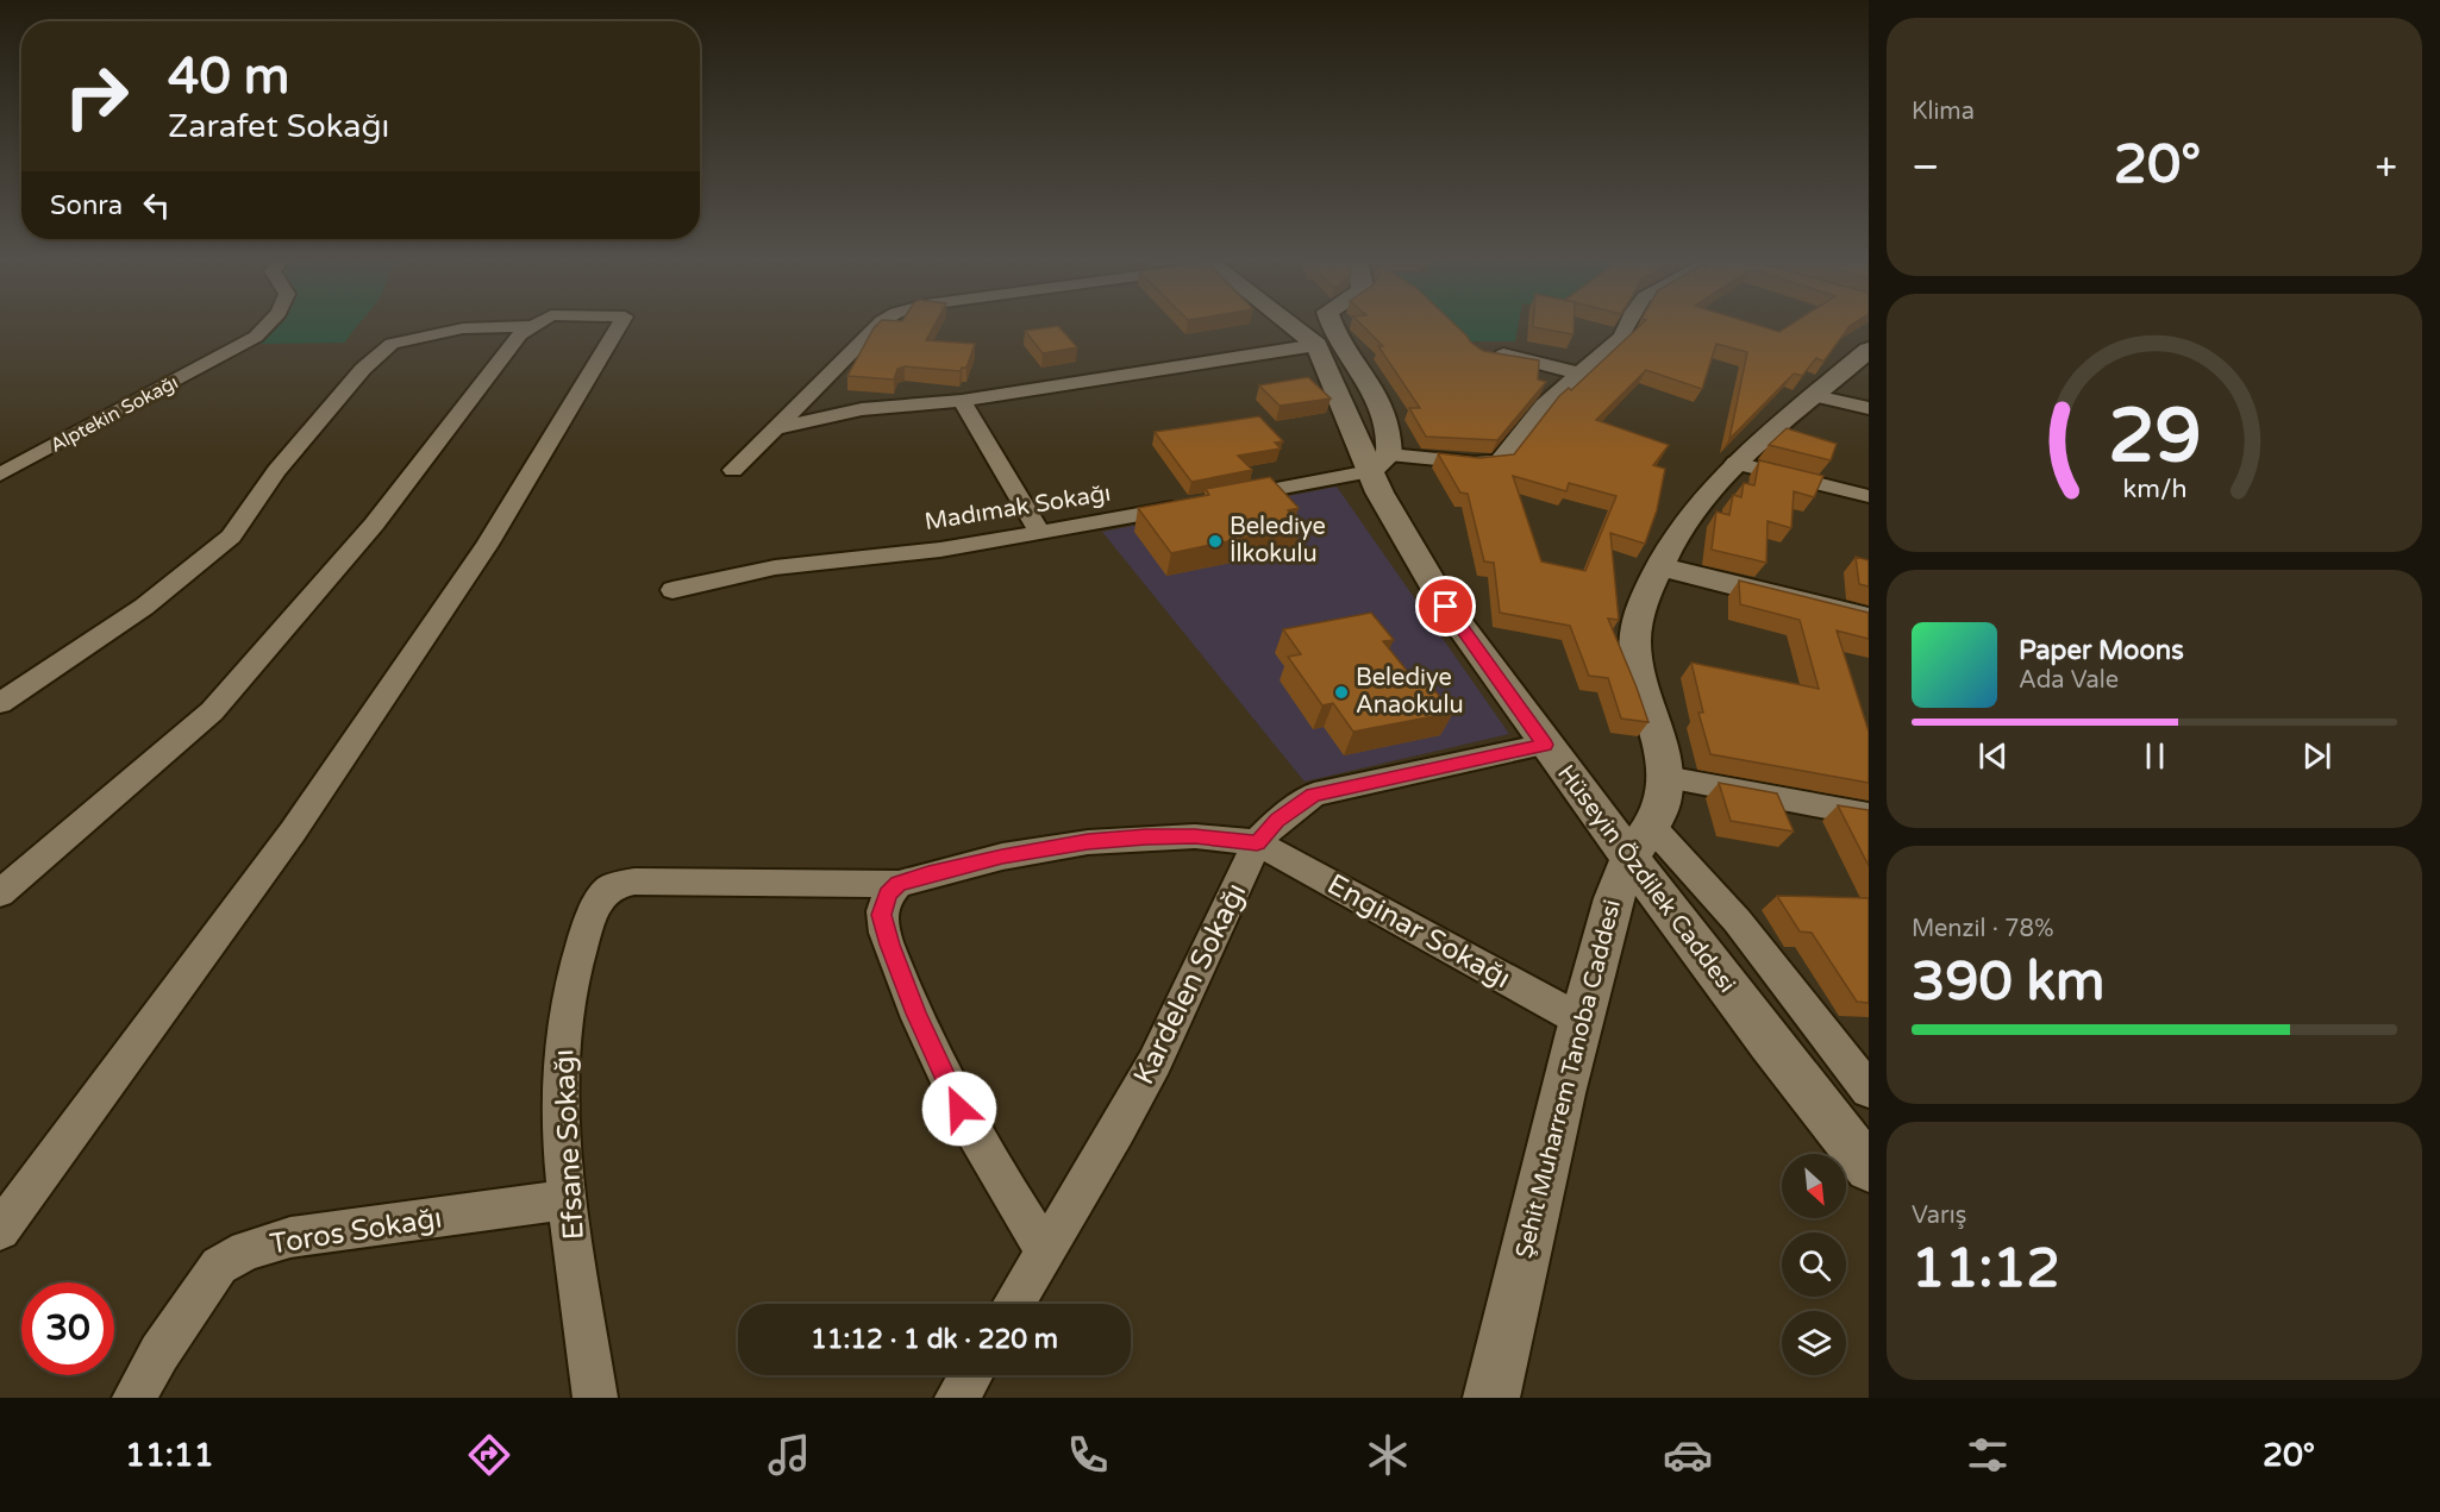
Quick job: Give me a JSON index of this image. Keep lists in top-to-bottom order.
{
  "streets": {
    "street": [
      "Alptekin Sokağı",
      "Madımak Sokağı",
      "Hüseyin Özdilek Caddesi",
      "Enginar Sokağı",
      "Kardelen Sokağı",
      "Şehit Muharrem Tanoba Caddesi",
      "Efsane Sokağı",
      "Toros Sokağı"
    ]
  },
  "crossings": [
    ["Hüseyin Özdilek Caddesi", "Kardelen Sokağı"],
    ["Hüseyin Özdilek Caddesi", "Şehit Muharrem Tanoba Caddesi"],
    ["Enginar Sokağı", "Kardelen Sokağı"],
    ["Enginar Sokağı", "Şehit Muharrem Tanoba Caddesi"],
    ["Enginar Sokağı", "Efsane Sokağı"],
    ["Kardelen Sokağı", "Efsane Sokağı"],
    ["Efsane Sokağı", "Toros Sokağı"]
  ],
  "places": ["Belediye İlkokulu", "Belediye Anaokulu"],
  "north": "bottom right",
  "page": {
    "tile": [
      "Klima",
      ["Menzil · 78%", "390 km"],
      ["Varış", "11:12"]
    ],
    "turn": ["40 m", "Zarafet Sokağı"],
    "heat": ["−", "20°", "+"],
    "then": "Sonra",
    "song": ["Paper Moons", "Ada Vale"],
    "limit": "30",
    "trip": "11:12 · 1 dk · 220 m",
    "tabs": ["11:11", "20°"],
    "gauge": ["29", "km/h"]
  }
}
